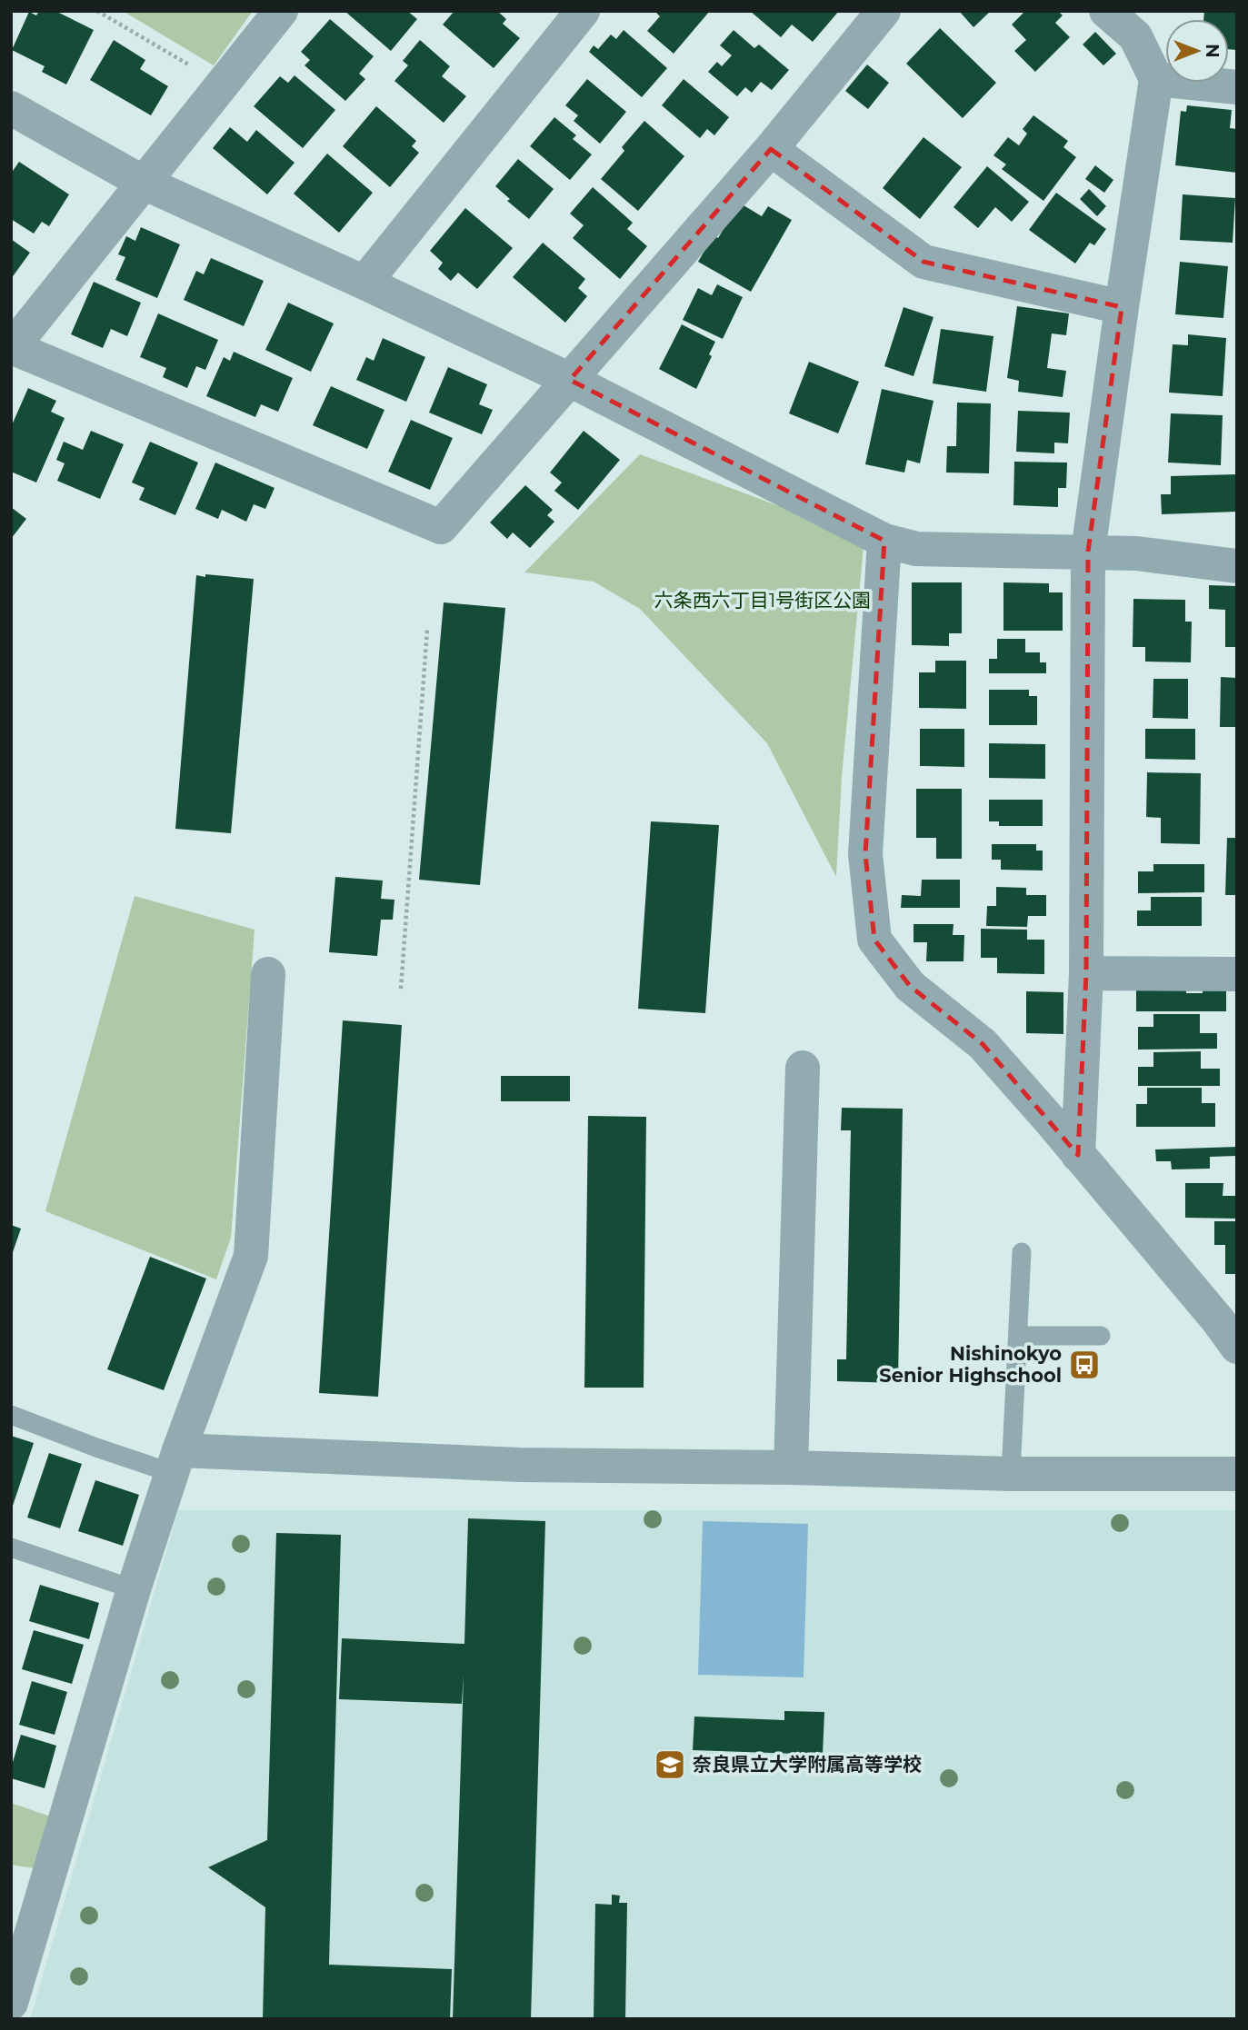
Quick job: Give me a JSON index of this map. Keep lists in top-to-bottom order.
{
  "parks": ["六条西六丁目1号街区公園"],
  "places": {
    "bus stop": ["Nishinokyo Senior Highschool"],
    "school or university": ["奈良県立大学附属高等学校"]
  },
  "north": "right"
}
